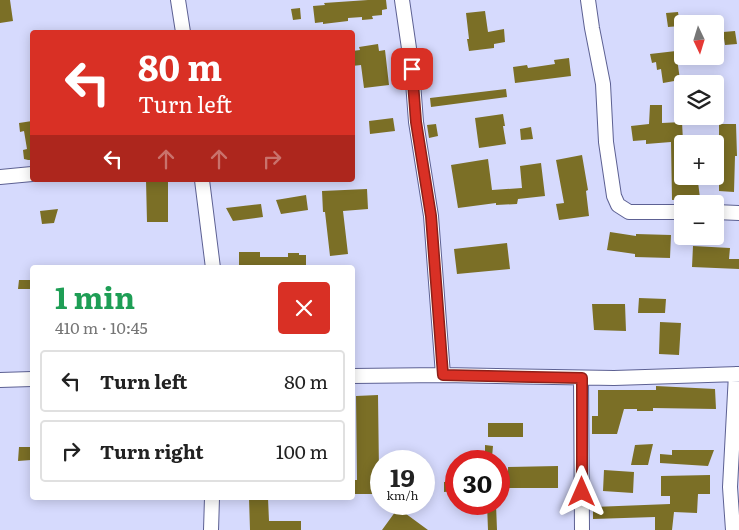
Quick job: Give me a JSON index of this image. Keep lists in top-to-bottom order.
{
  "north": "bottom",
  "page": {
    "map_buttons": ["+", "−"],
    "turn": ["80 m", "Turn left"],
    "heading": ["1 min", "410 m · 10:45"],
    "list": [
      {
        "name": "Turn left",
        "value": "80 m"
      },
      {
        "name": "Turn right",
        "value": "100 m"
      }
    ],
    "speed": "19 km/h",
    "limit": "30"
  }
}
